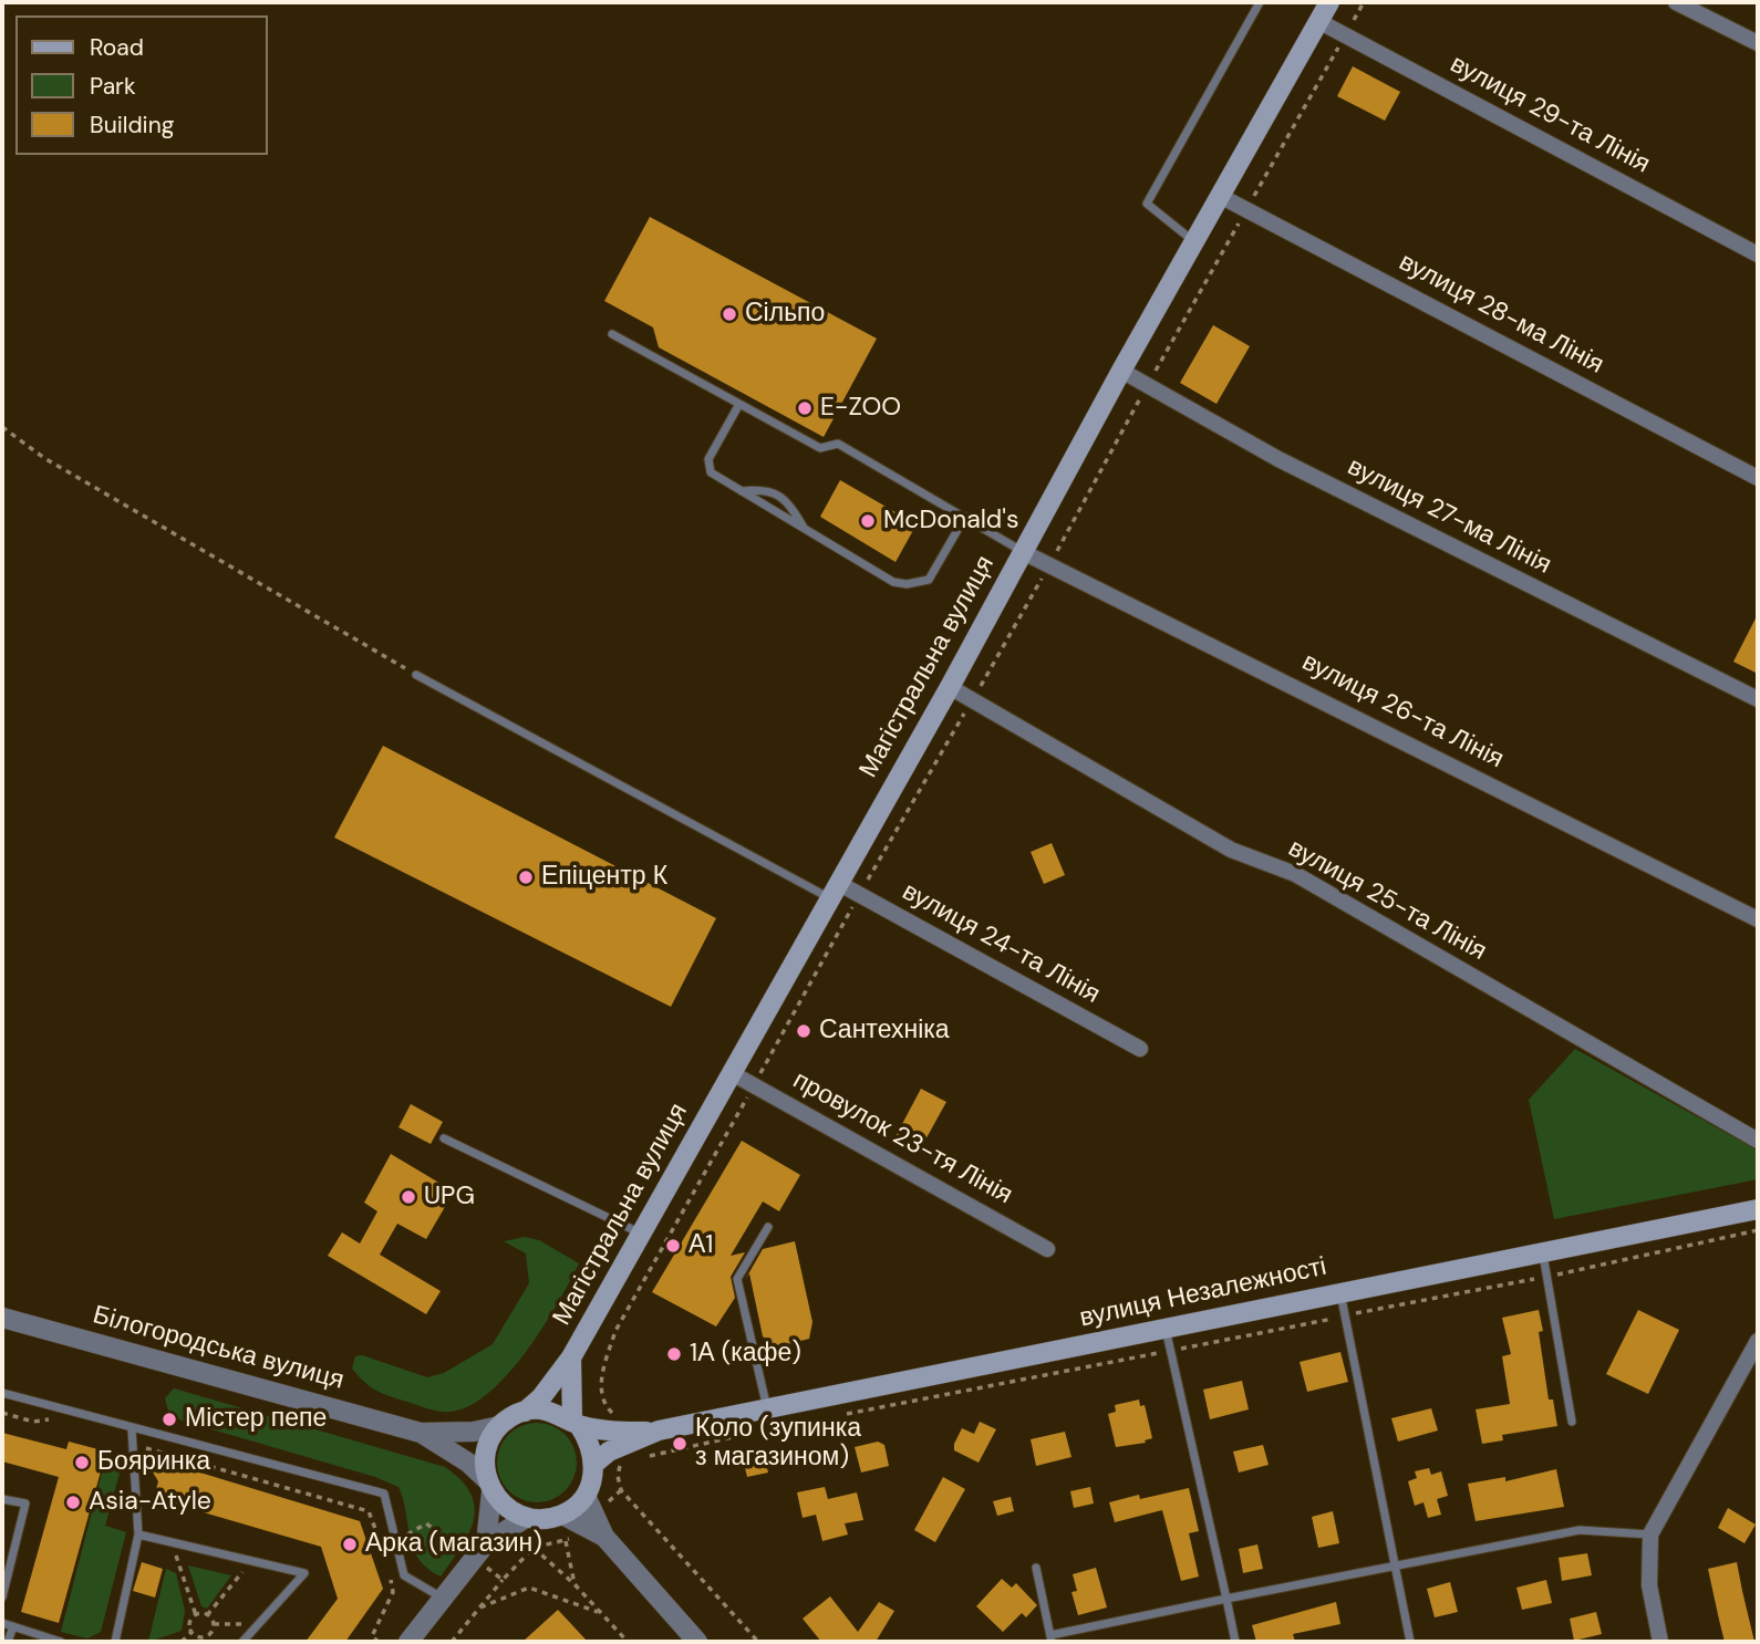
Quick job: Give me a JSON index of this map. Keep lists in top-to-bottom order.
{
  "streets": {
    "main road": ["Магістральна вулиця", "вулиця Незалежності"],
    "street": [
      "вулиця 29-та Лінія",
      "вулиця 28-ма Лінія",
      "вулиця 27-ма Лінія",
      "вулиця 26-та Лінія",
      "вулиця 25-та Лінія",
      "вулиця 24-та Лінія",
      "провулок 23-тя Лінія",
      "Білогородська вулиця"
    ]
  },
  "crossings": [
    ["вулиця 29-та Лінія", "Магістральна вулиця"],
    ["вулиця 28-ма Лінія", "Магістральна вулиця"],
    ["вулиця 27-ма Лінія", "Магістральна вулиця"],
    ["Магістральна вулиця", "вулиця 26-та Лінія"],
    ["Магістральна вулиця", "вулиця 25-та Лінія"],
    ["Магістральна вулиця", "вулиця 24-та Лінія"],
    ["Магістральна вулиця", "провулок 23-тя Лінія"]
  ],
  "places": [
    "Сільпо",
    "E-ZOO",
    "McDonald's",
    "Епіцентр К",
    "Сантехніка",
    "UPG",
    "А1",
    "1А (кафе)",
    "Містер пепе",
    "Коло (зупинка з магазином)",
    "Бояринка",
    "Asia-Atyle",
    "Арка (магазин)"
  ],
  "legend": ["Road", "Park", "Building"]
}
